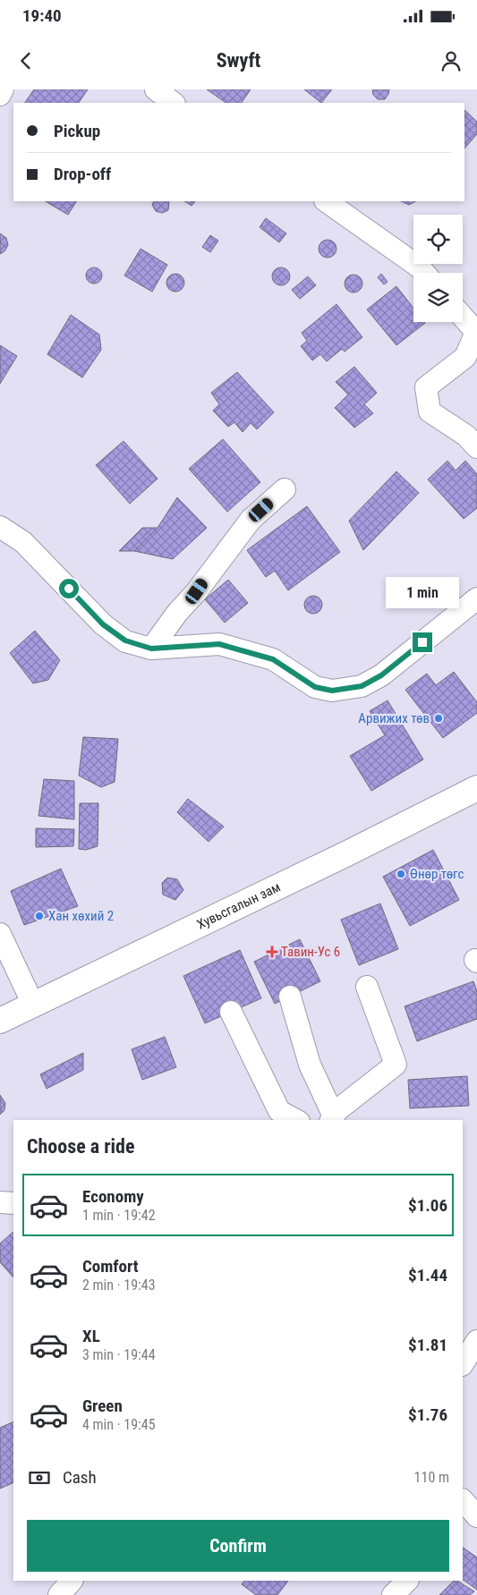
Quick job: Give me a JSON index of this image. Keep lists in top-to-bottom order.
{
  "streets": {
    "main road": ["Хувьсгалын зам"]
  },
  "places": {
    "other": ["Арвижих төв", "Өнөр төгс", "Хан хөхий 2"],
    "health": ["Тавин-Ус 6"]
  },
  "page": {
    "status": "19:40",
    "header": "Swyft",
    "banner": ["Pickup", "Drop-off"],
    "bubble": "1 min",
    "heading": "Choose a ride",
    "list": [
      {
        "name": "Economy",
        "note": "1 min · 19:42",
        "value": "$1.06"
      },
      {
        "name": "Comfort",
        "note": "2 min · 19:43",
        "value": "$1.44"
      },
      {
        "name": "XL",
        "note": "3 min · 19:44",
        "value": "$1.81"
      },
      {
        "name": "Green",
        "note": "4 min · 19:45",
        "value": "$1.76"
      }
    ],
    "pay": ["Cash", "110 m"],
    "buttons": "Confirm"
  }
}
